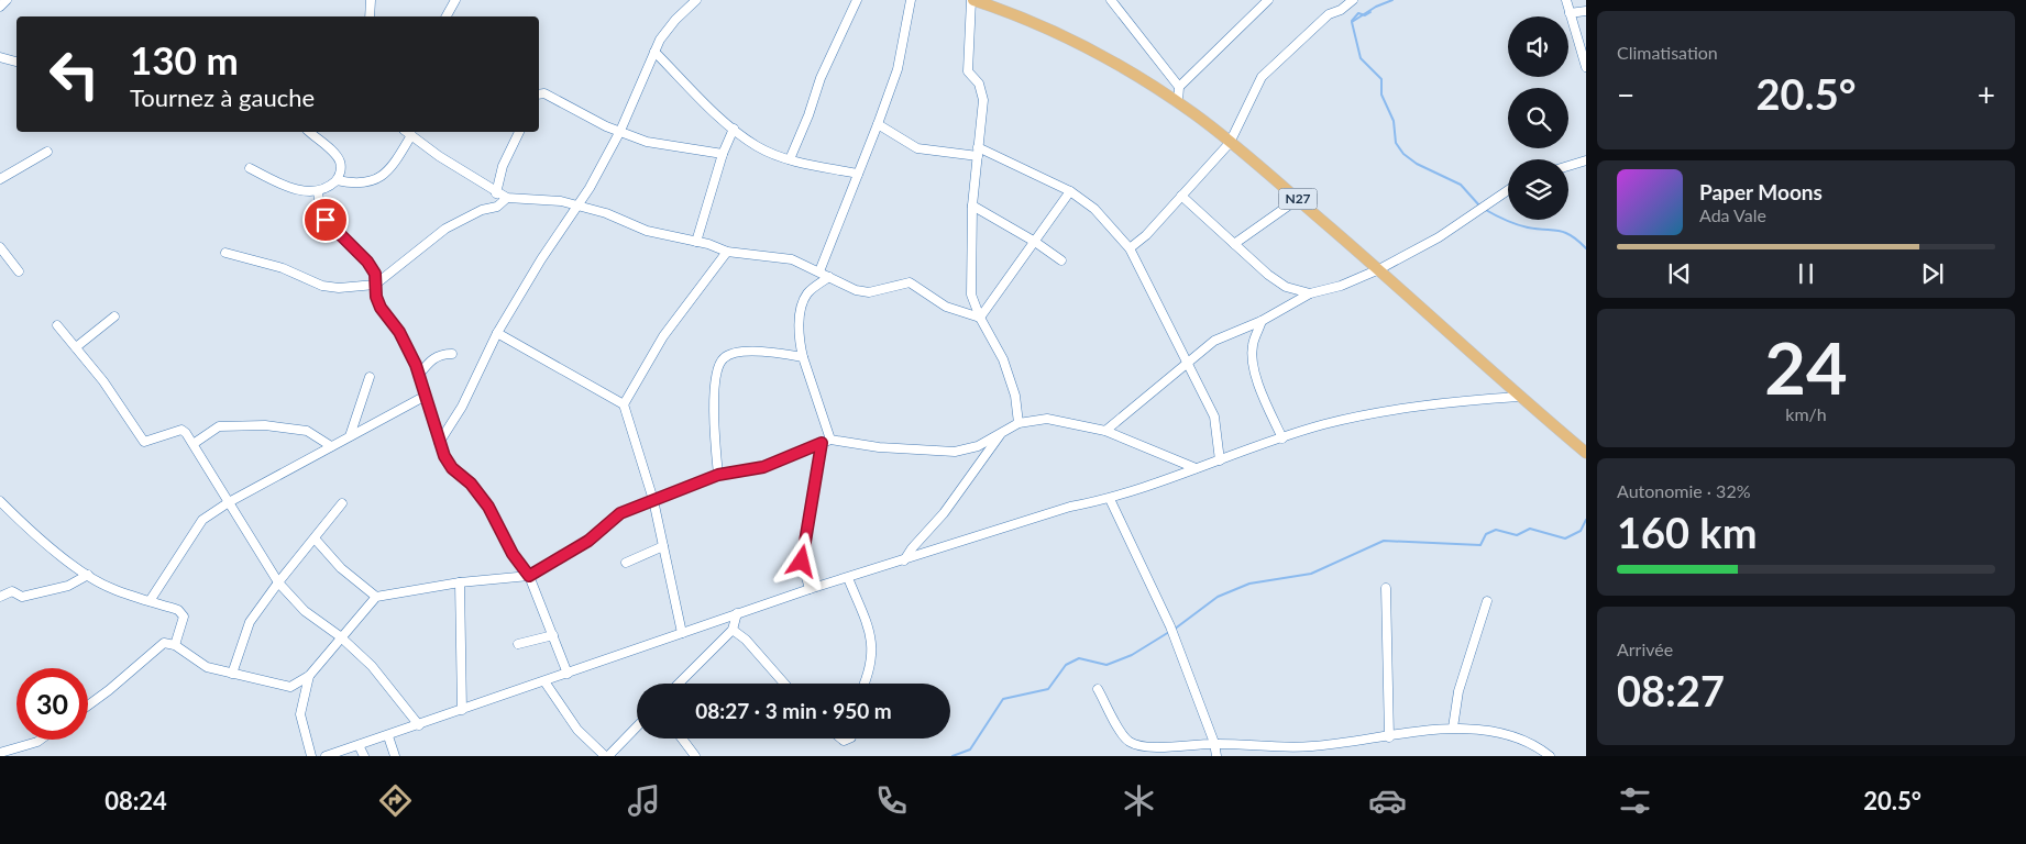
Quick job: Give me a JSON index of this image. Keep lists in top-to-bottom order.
{
  "streets": {
    "main road": ["N27"]
  },
  "page": {
    "tile": [
      "Climatisation",
      ["24", "km/h"],
      ["Autonomie · 32%", "160 km"],
      ["Arrivée", "08:27"]
    ],
    "turn": ["130 m", "Tournez à gauche"],
    "heat": ["−", "20.5°", "+"],
    "song": ["Paper Moons", "Ada Vale"],
    "limit": "30",
    "trip": "08:27 · 3 min · 950 m",
    "tabs": ["08:24", "20.5°"]
  }
}
